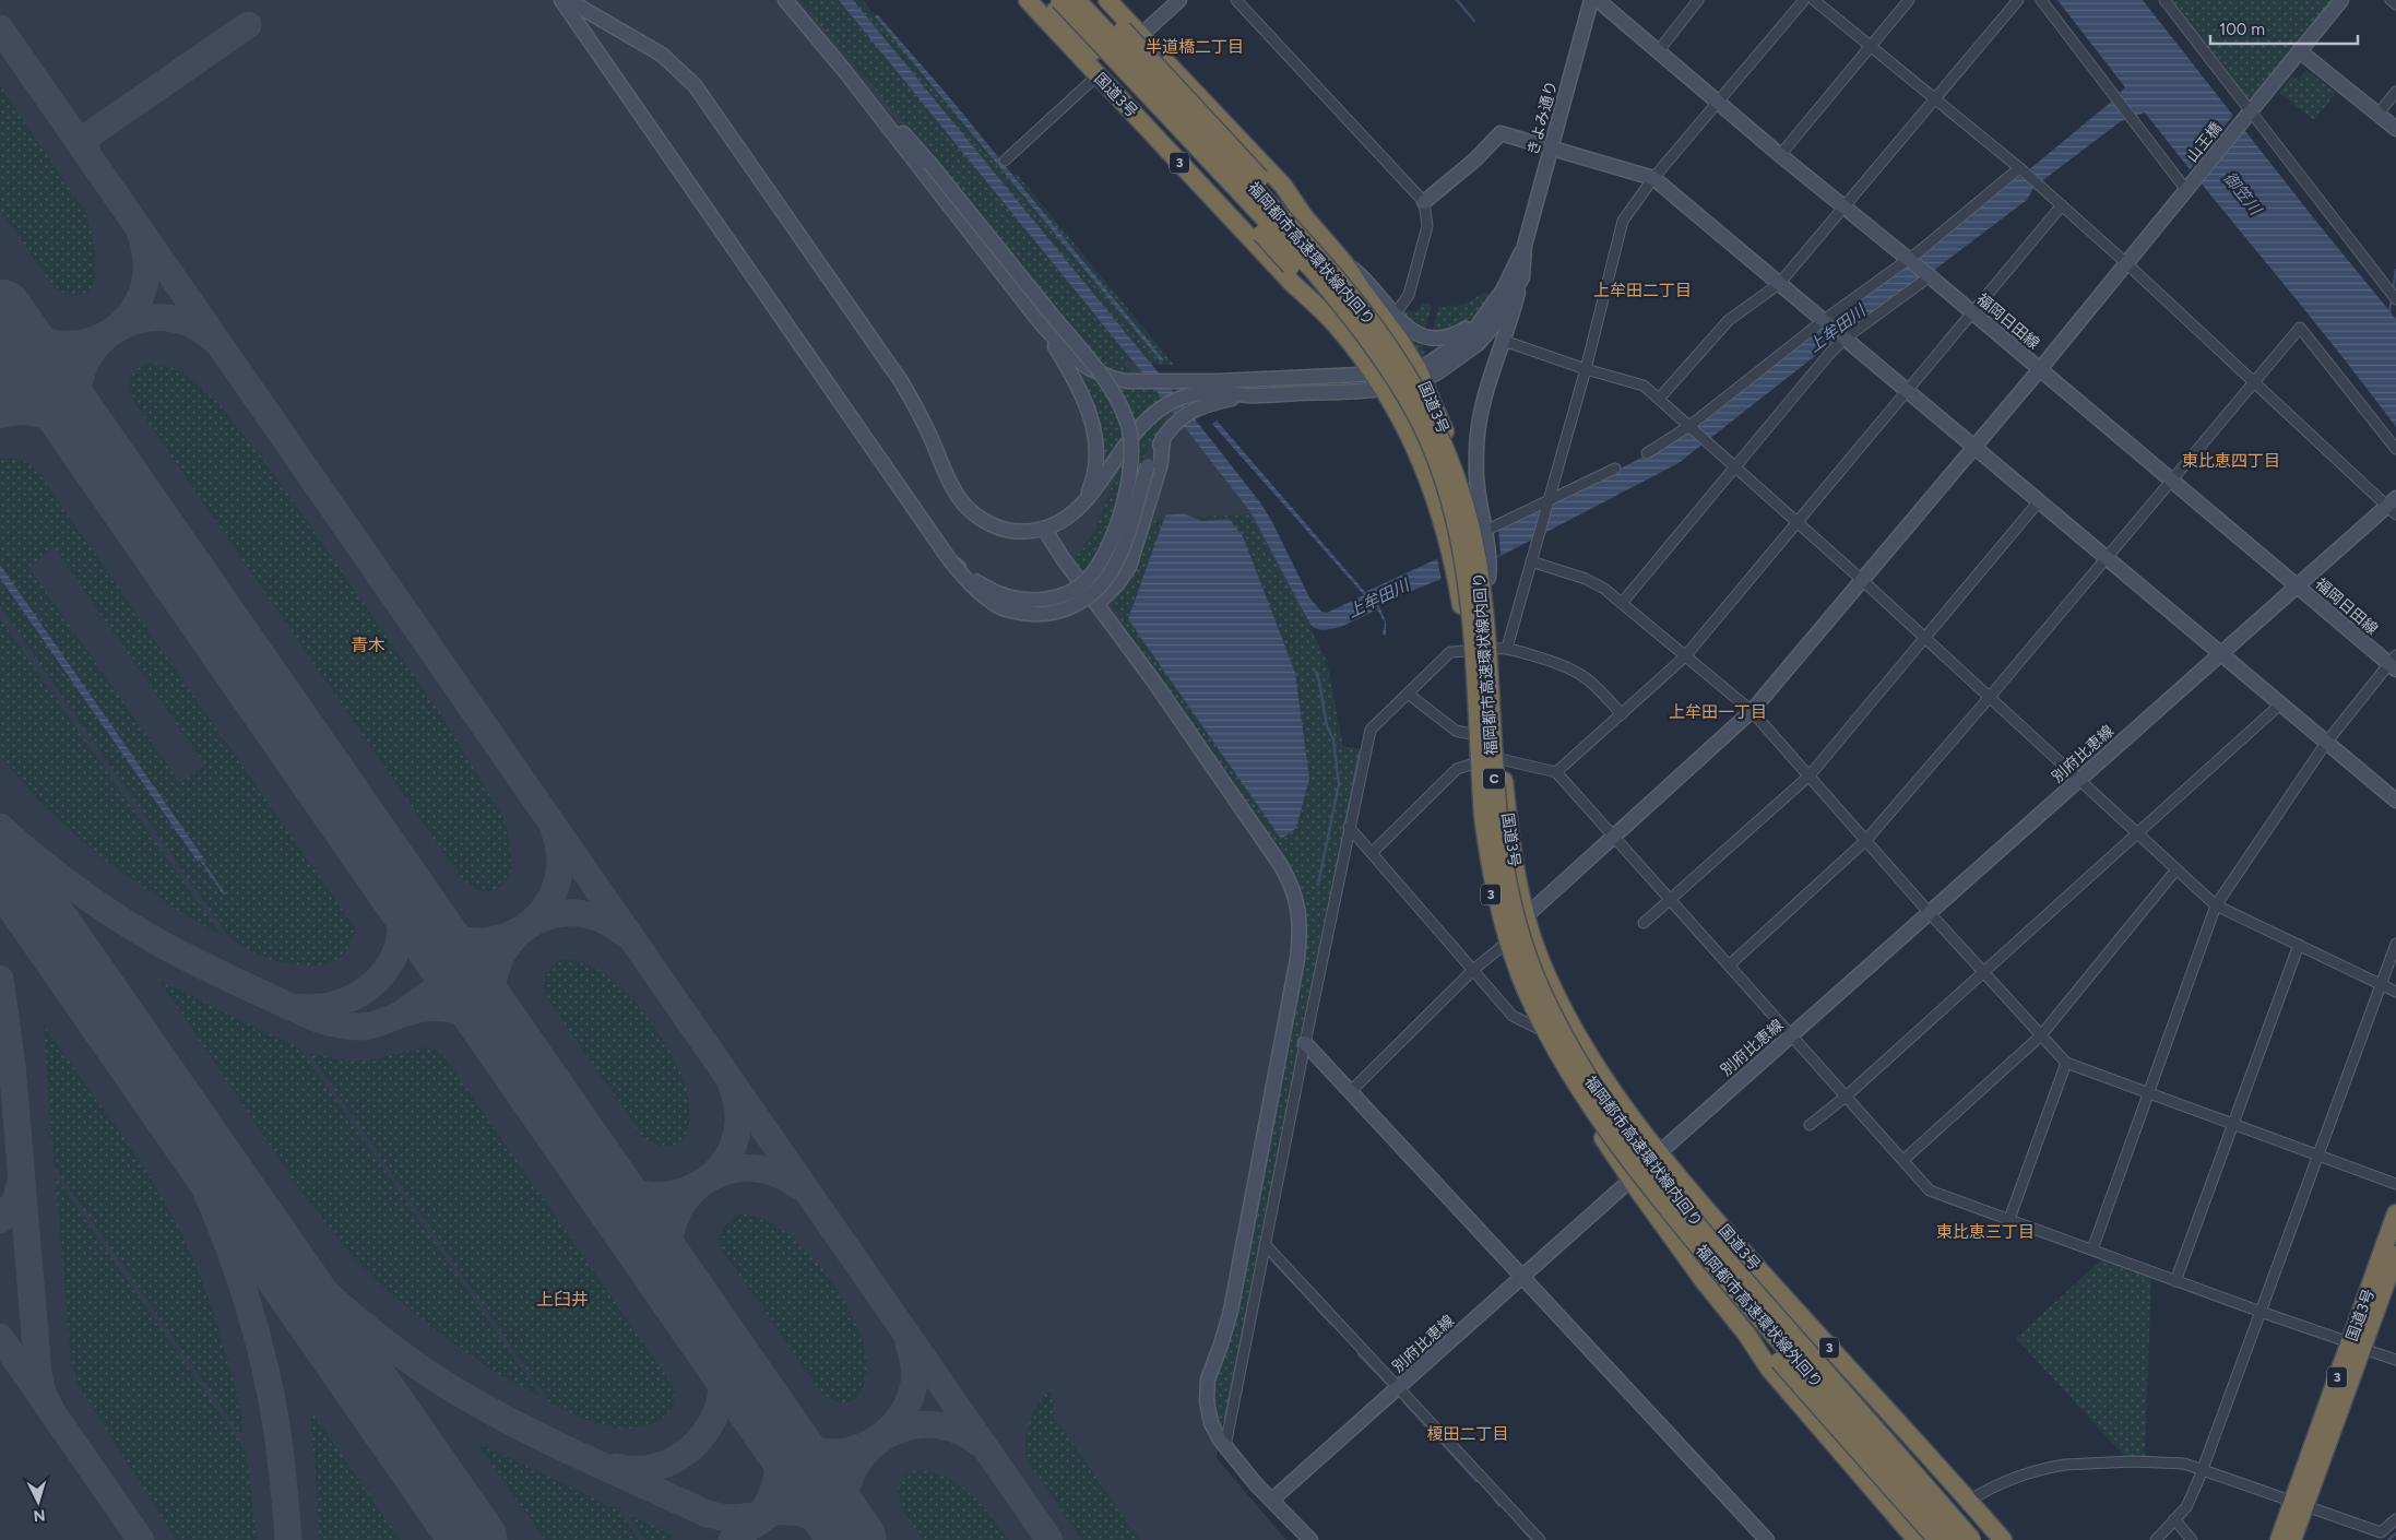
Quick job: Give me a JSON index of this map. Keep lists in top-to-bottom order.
{
  "streets": {
    "highway": [
      "国道3号",
      "3",
      "福岡都市高速環状線内回り",
      "C",
      "福岡都市高速環状線外回り"
    ],
    "street": [
      "きよみ通り",
      "山王橋",
      "福岡日田線",
      "別府比恵線"
    ]
  },
  "crossings": [
    ["国道3号", "きよみ通り"],
    ["国道3号", "山王橋"],
    ["国道3号", "別府比恵線"],
    ["山王橋", "福岡日田線"],
    ["福岡都市高速環状線内回り", "福岡都市高速環状線外回り"],
    ["福岡日田線", "別府比恵線"]
  ],
  "districts": [
    "半道橋二丁目",
    "上牟田二丁目",
    "東比恵四丁目",
    "青木",
    "上牟田一丁目",
    "東比恵三丁目",
    "上臼井",
    "榎田二丁目"
  ],
  "water": ["御笠川", "上牟田川"],
  "scale_bar": "100 m",
  "north": "bottom"
}
